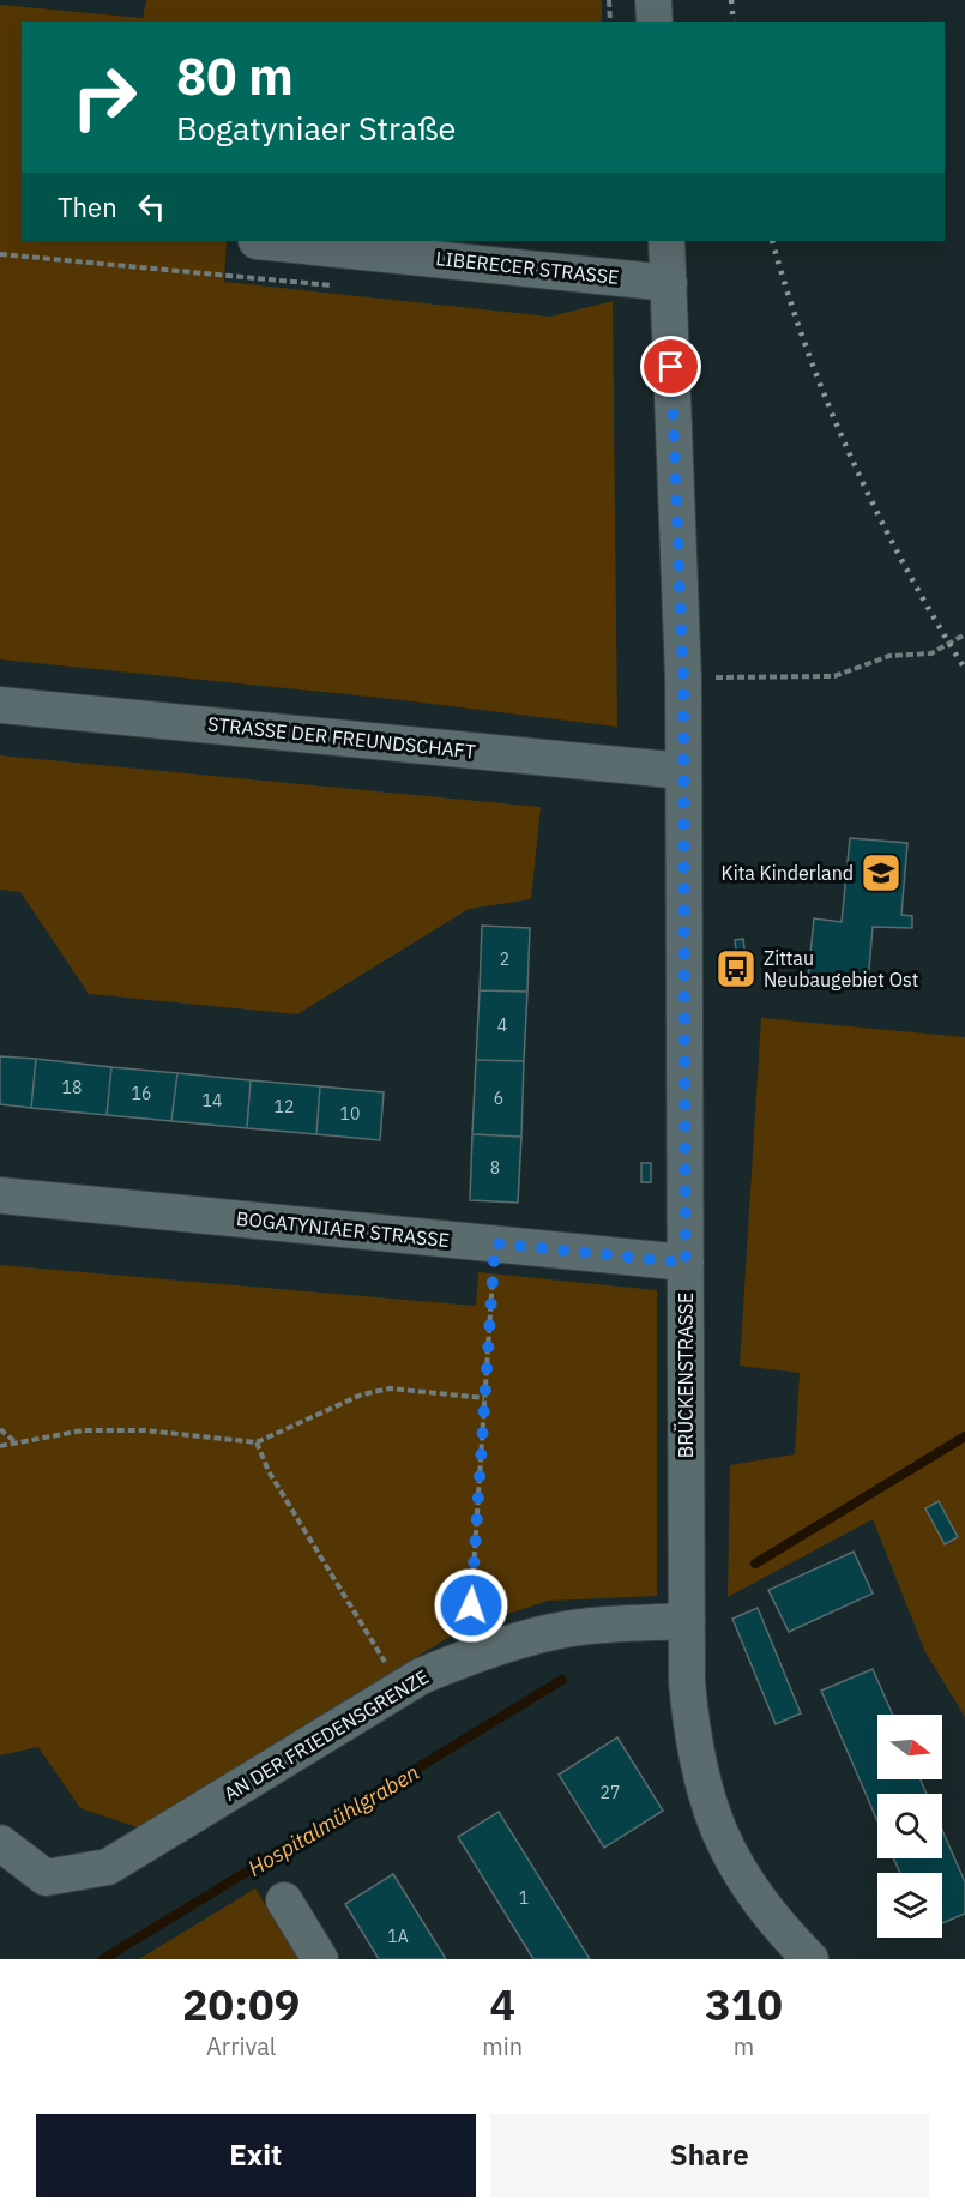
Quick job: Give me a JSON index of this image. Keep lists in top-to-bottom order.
{
  "streets": {
    "street": [
      "LIBERECER STRASSE",
      "STRASSE DER FREUNDSCHAFT",
      "BOGATYNIAER STRASSE",
      "BRÜCKENSTRASSE",
      "AN DER FRIEDENSGRENZE"
    ]
  },
  "crossings": [
    ["LIBERECER STRASSE", "BRÜCKENSTRASSE"],
    ["STRASSE DER FREUNDSCHAFT", "BRÜCKENSTRASSE"],
    ["BOGATYNIAER STRASSE", "BRÜCKENSTRASSE"],
    ["BRÜCKENSTRASSE", "AN DER FRIEDENSGRENZE"]
  ],
  "water": ["Hospitalmühlgraben"],
  "places": {
    "school or university": ["Kita Kinderland"],
    "bus stop": ["Zittau Neubaugebiet Ost"]
  },
  "house_numbers": [
    "2",
    "4",
    "18",
    "16",
    "6",
    "14",
    "12",
    "10",
    "8",
    "27",
    "1",
    "1A"
  ],
  "north": "right",
  "page": {
    "turn": ["80 m", "Bogatyniaer Straße"],
    "then": "Then",
    "eta": [
      "20:09",
      "Arrival",
      "4",
      "min",
      "310",
      "m"
    ],
    "buttons": ["Exit", "Share"]
  }
}
